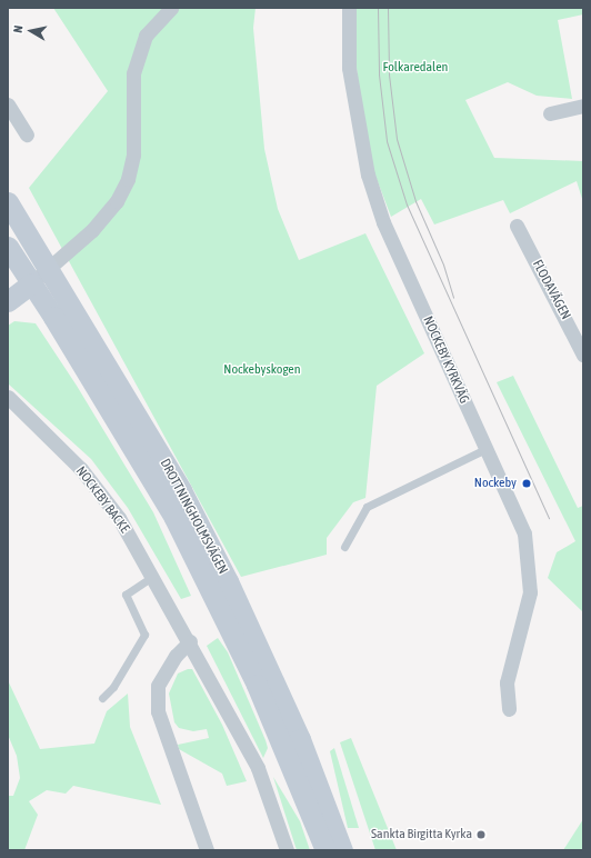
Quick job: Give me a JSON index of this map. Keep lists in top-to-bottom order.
{
  "streets": {
    "main road": ["DROTTNINGHOLMSVÄGEN"],
    "street": ["FLODAVÄGEN", "NOCKEBY KYRKVÄG", "NOCKEBY BACKE"]
  },
  "parks": ["Folkaredalen", "Nockebyskogen"],
  "places": ["Nockeby", "Sankta Birgitta Kyrka"],
  "north": "left"
}
